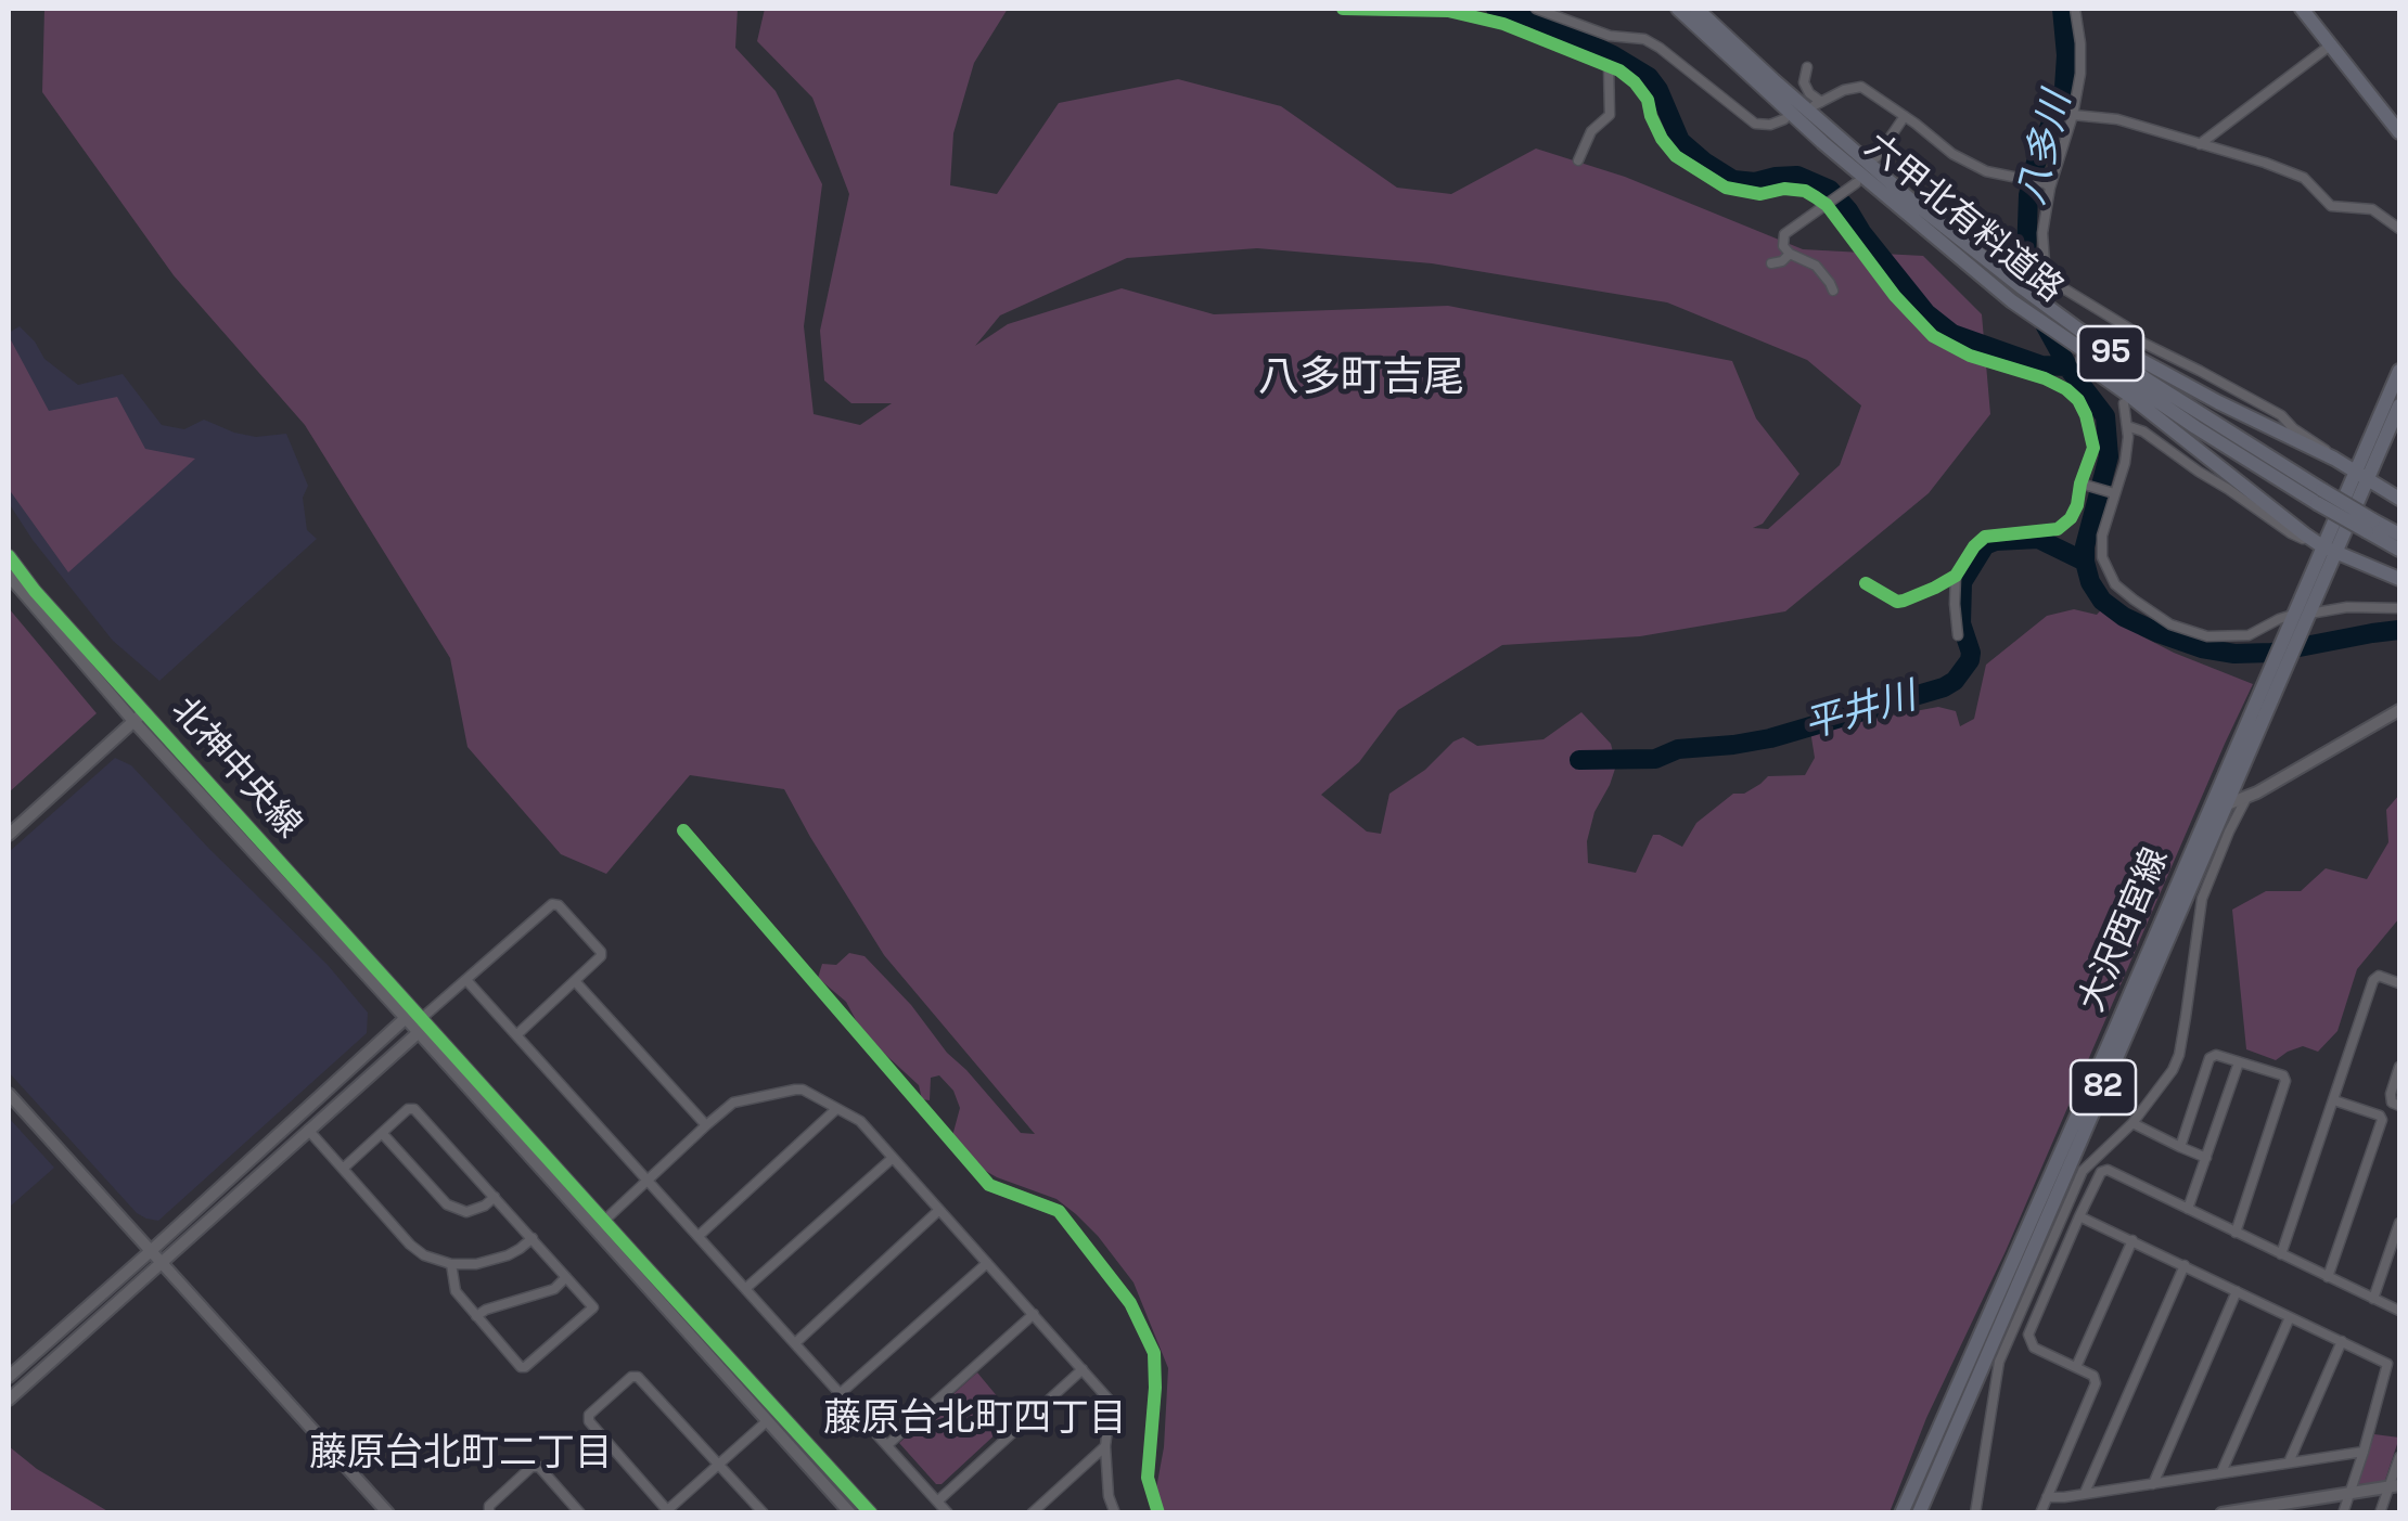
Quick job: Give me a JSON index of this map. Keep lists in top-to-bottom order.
{
  "streets": {
    "main road": [
      "六甲北有料道路",
      "95",
      "大沢西宮線",
      "82"
    ],
    "street": ["北神中央線"]
  },
  "districts": ["八多町吉尾", "藤原台北町四丁目", "藤原台北町二丁目"],
  "water": ["八多川", "平井川"]
}
